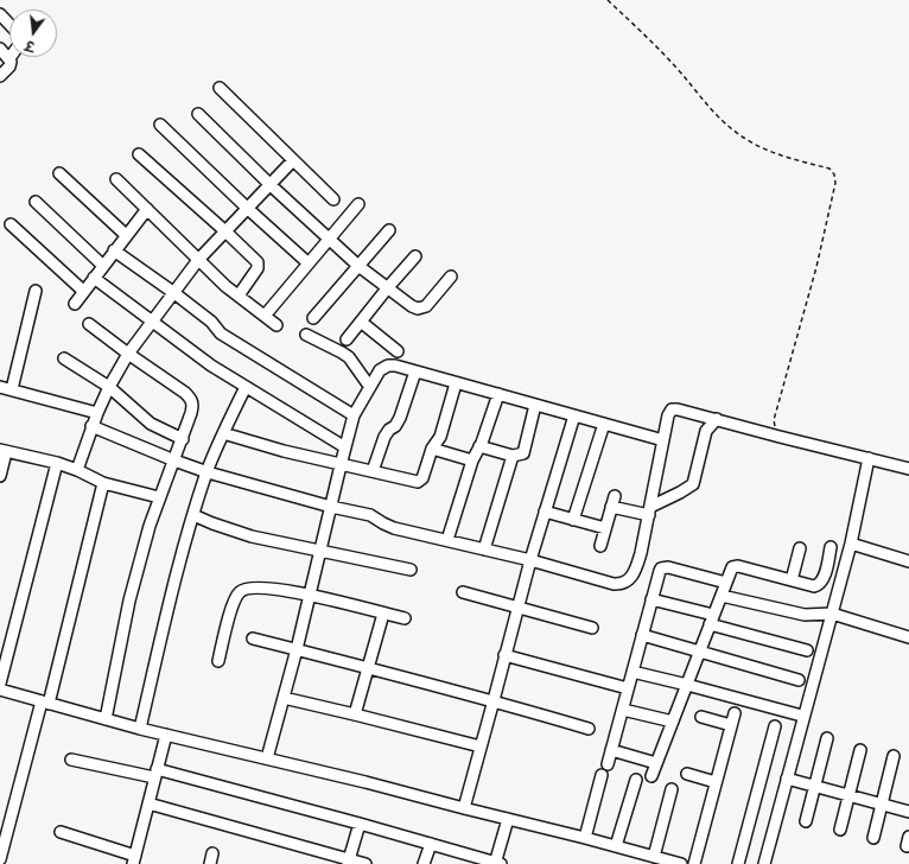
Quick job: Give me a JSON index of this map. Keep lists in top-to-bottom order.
{
  "north": "bottom"
}
